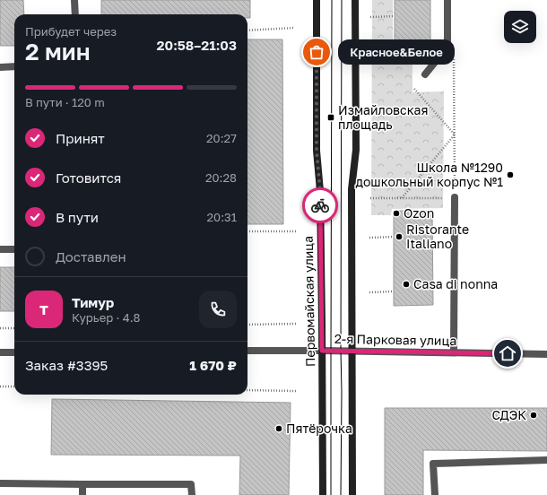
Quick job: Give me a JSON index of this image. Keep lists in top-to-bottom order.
{
  "streets": {
    "main road": ["Первомайская улица"],
    "street": ["2-я Парковая улица"]
  },
  "crossings": [
    ["Первомайская улица", "2-я Парковая улица"]
  ],
  "places": {
    "other": [
      "Красное&Белое",
      "Школа №1290 дошкольный корпус №1",
      "Ozon",
      "Ristorante Italiano",
      "Casa di nonna",
      "СДЭК",
      "Пятёрочка"
    ],
    "transit": ["Измайловская площадь"]
  },
  "page": {
    "heading": ["2 мин", "Прибудет через", "20:58–21:03"],
    "panel": [
      "Тимур",
      "Курьер · 4.8",
      "Заказ #3395",
      "1 670 ₽"
    ],
    "bubble": "Красное&Белое",
    "bar": "В пути · 120 m",
    "list": [
      ["Принят", "20:27"],
      ["Готовится", "20:28"],
      ["В пути", "20:31"],
      "Доставлен"
    ],
    "round": "Т"
  }
}
